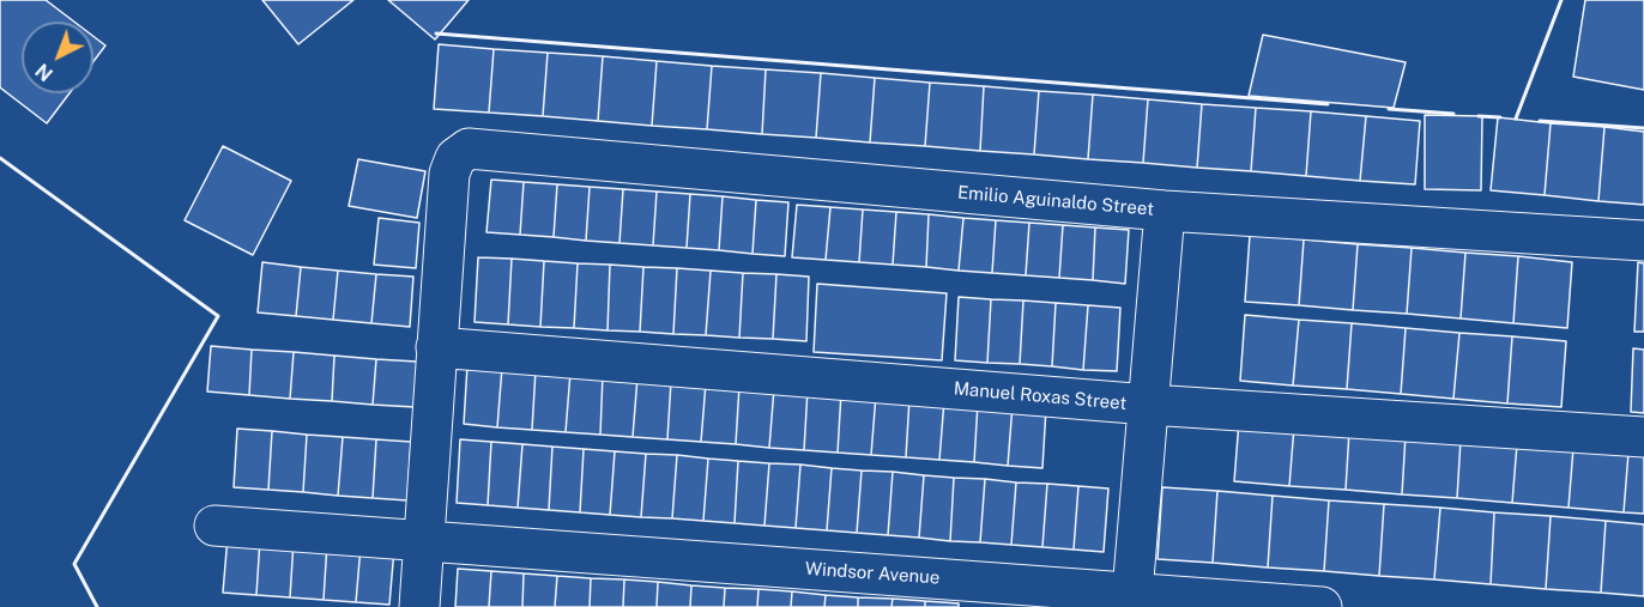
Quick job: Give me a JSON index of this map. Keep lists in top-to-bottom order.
{
  "streets": {
    "street": ["Emilio Aguinaldo Street", "Manuel Roxas Street", "Windsor Avenue"]
  },
  "crossings": [
    ["Emilio Aguinaldo Street", "Manuel Roxas Street"]
  ],
  "north": "bottom left"
}
